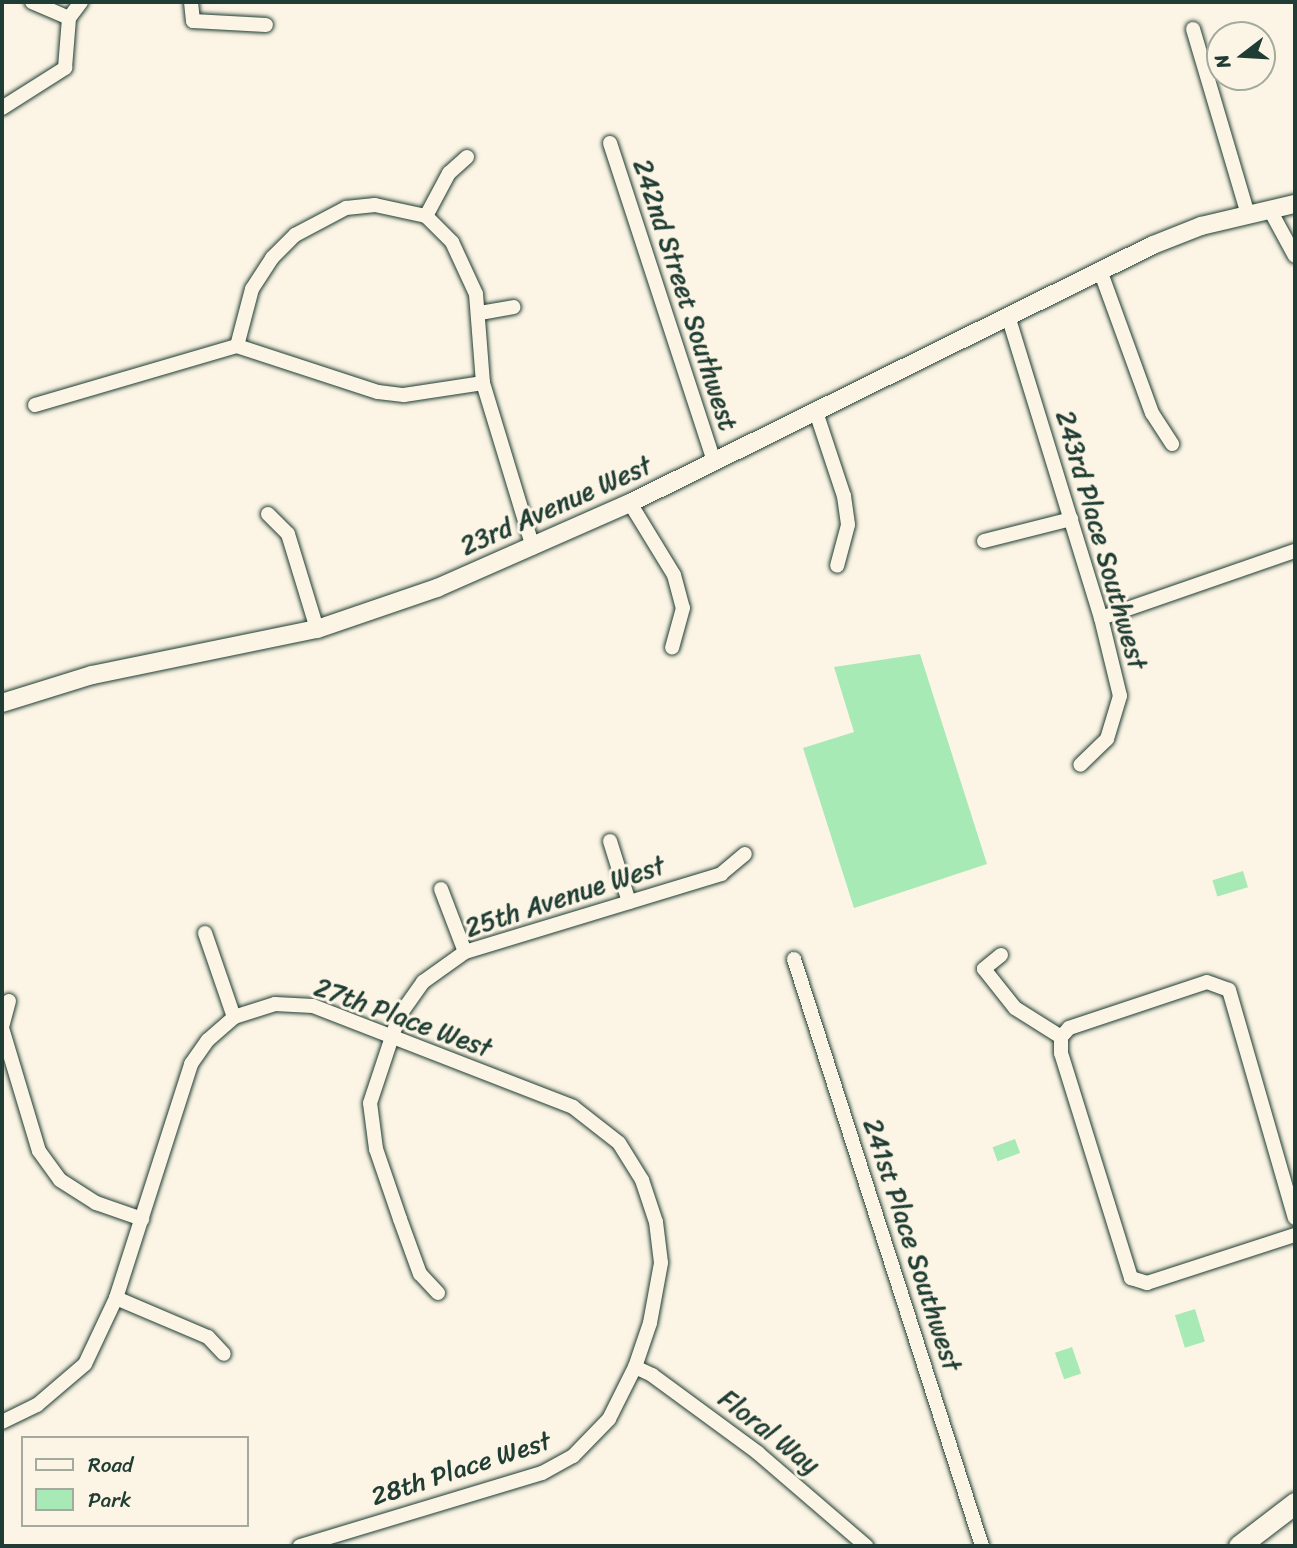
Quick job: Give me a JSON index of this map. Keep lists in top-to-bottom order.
{
  "streets": {
    "street": [
      "242nd Street Southwest",
      "23rd Avenue West",
      "243rd Place Southwest",
      "25th Avenue West",
      "27th Place West",
      "241st Place Southwest",
      "Floral Way",
      "28th Place West"
    ]
  },
  "crossings": [
    ["242nd Street Southwest", "23rd Avenue West"],
    ["23rd Avenue West", "243rd Place Southwest"],
    ["25th Avenue West", "27th Place West"],
    ["27th Place West", "Floral Way"],
    ["27th Place West", "28th Place West"],
    ["Floral Way", "28th Place West"]
  ],
  "legend": ["Road", "Park"],
  "north": "left"
}
